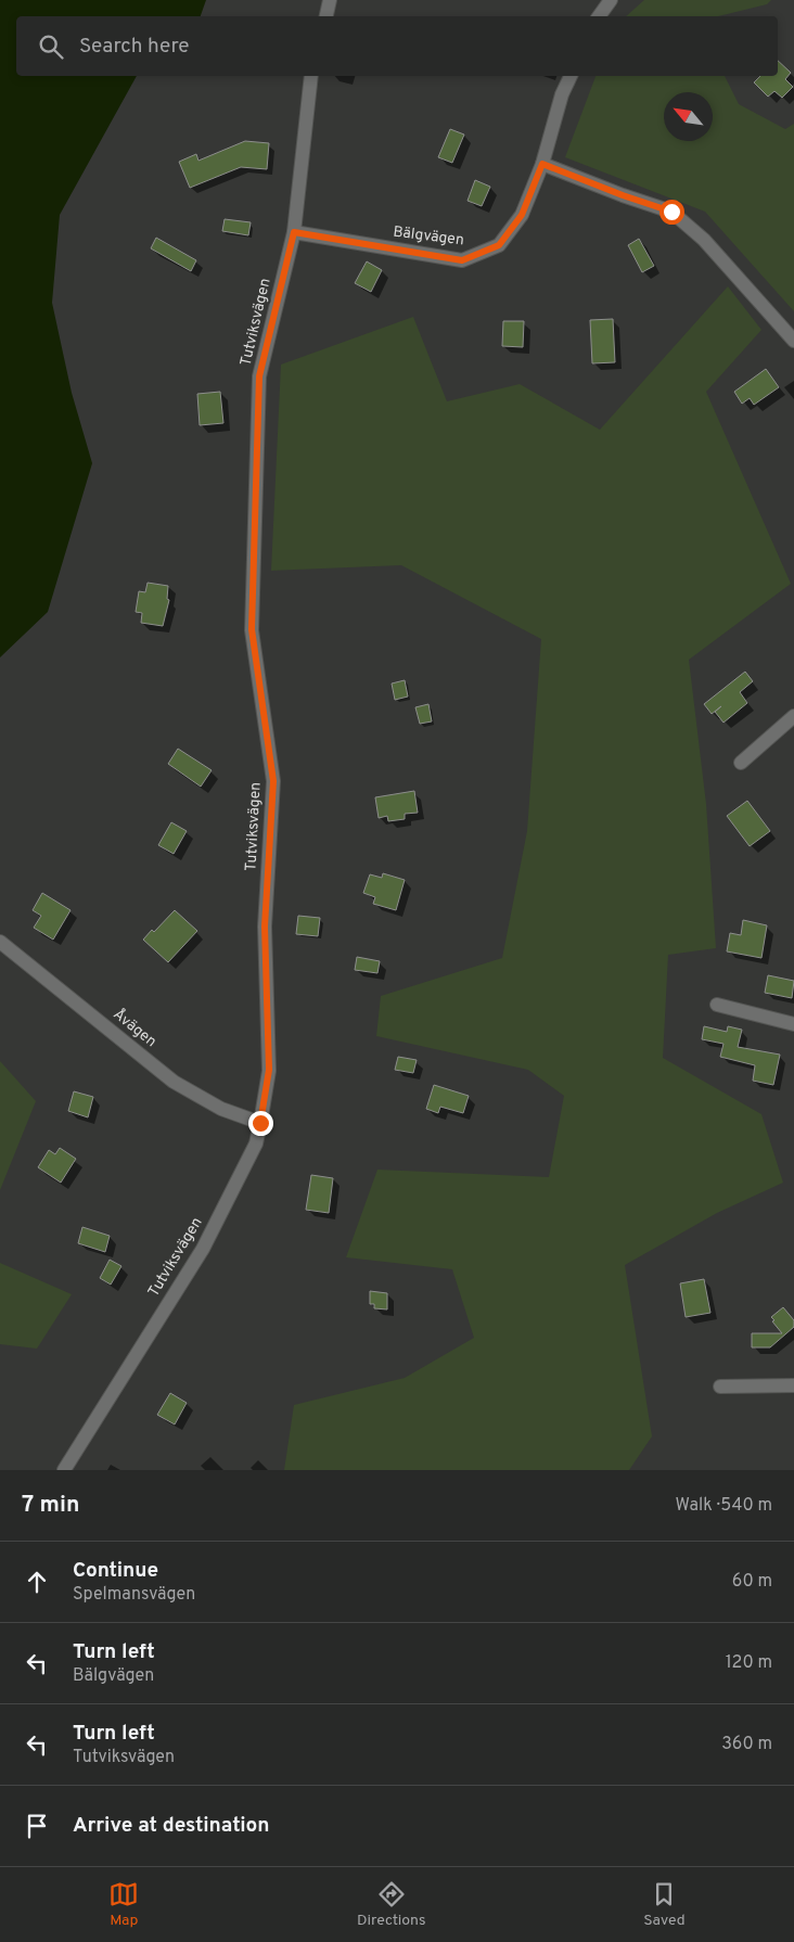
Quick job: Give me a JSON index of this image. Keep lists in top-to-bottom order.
{
  "streets": {
    "street": ["Bälgvägen", "Tutviksvägen", "Åvägen"]
  },
  "crossings": [
    ["Bälgvägen", "Tutviksvägen"],
    ["Tutviksvägen", "Åvägen"]
  ],
  "north": "top left",
  "page": {
    "search": "Search here",
    "heading": ["7 min", "Walk · 540 m"],
    "list": [
      ["Continue", "Spelmansvägen", "60 m"],
      ["Turn left", "Bälgvägen", "120 m"],
      ["Turn left", "Tutviksvägen", "360 m"],
      "Arrive at destination"
    ],
    "nav": ["Map", "Directions", "Saved"]
  }
}
